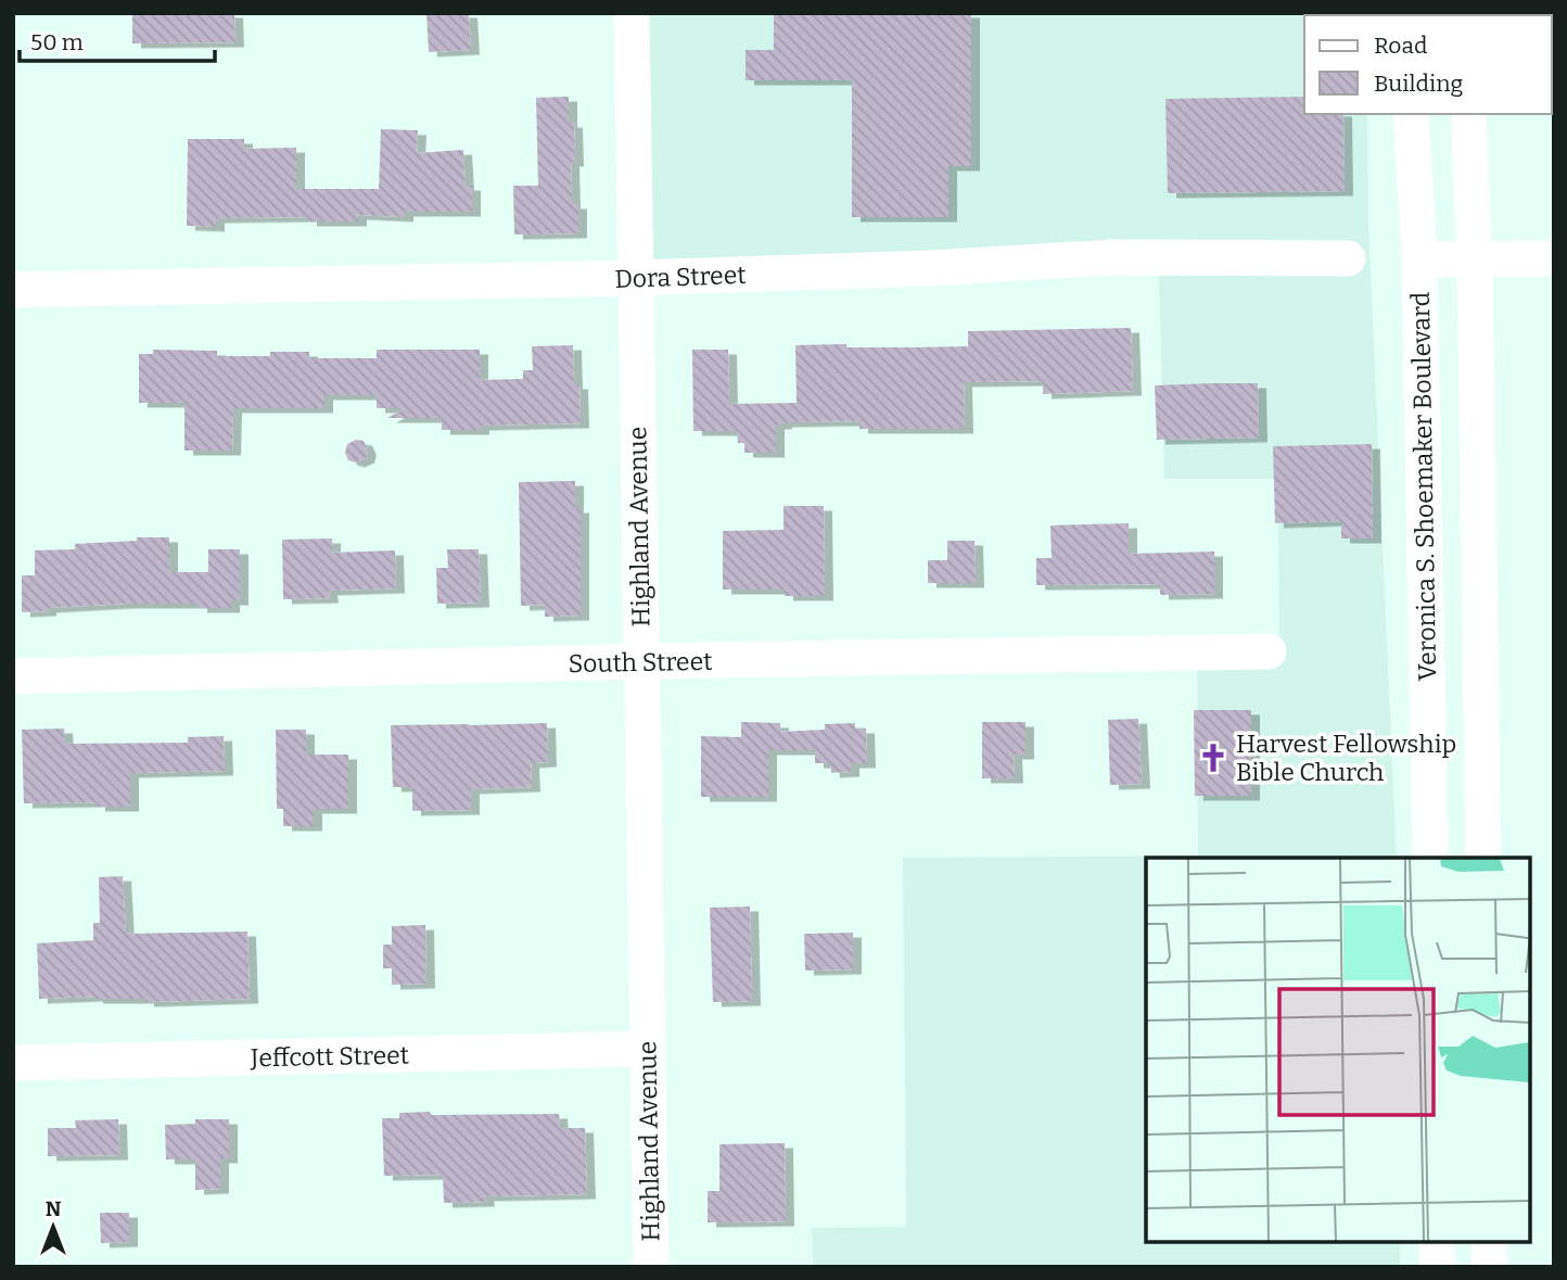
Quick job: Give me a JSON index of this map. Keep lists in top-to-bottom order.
{
  "streets": {
    "street": [
      "Dora Street",
      "Veronica S. Shoemaker Boulevard",
      "Highland Avenue",
      "South Street",
      "Jeffcott Street"
    ]
  },
  "crossings": [
    ["Dora Street", "Highland Avenue"],
    ["Highland Avenue", "South Street"],
    ["Highland Avenue", "Jeffcott Street"]
  ],
  "places": {
    "church": ["Harvest Fellowship Bible Church"]
  },
  "legend": ["Road", "Building"],
  "scale_bar": "50 m",
  "north": "top"
}
